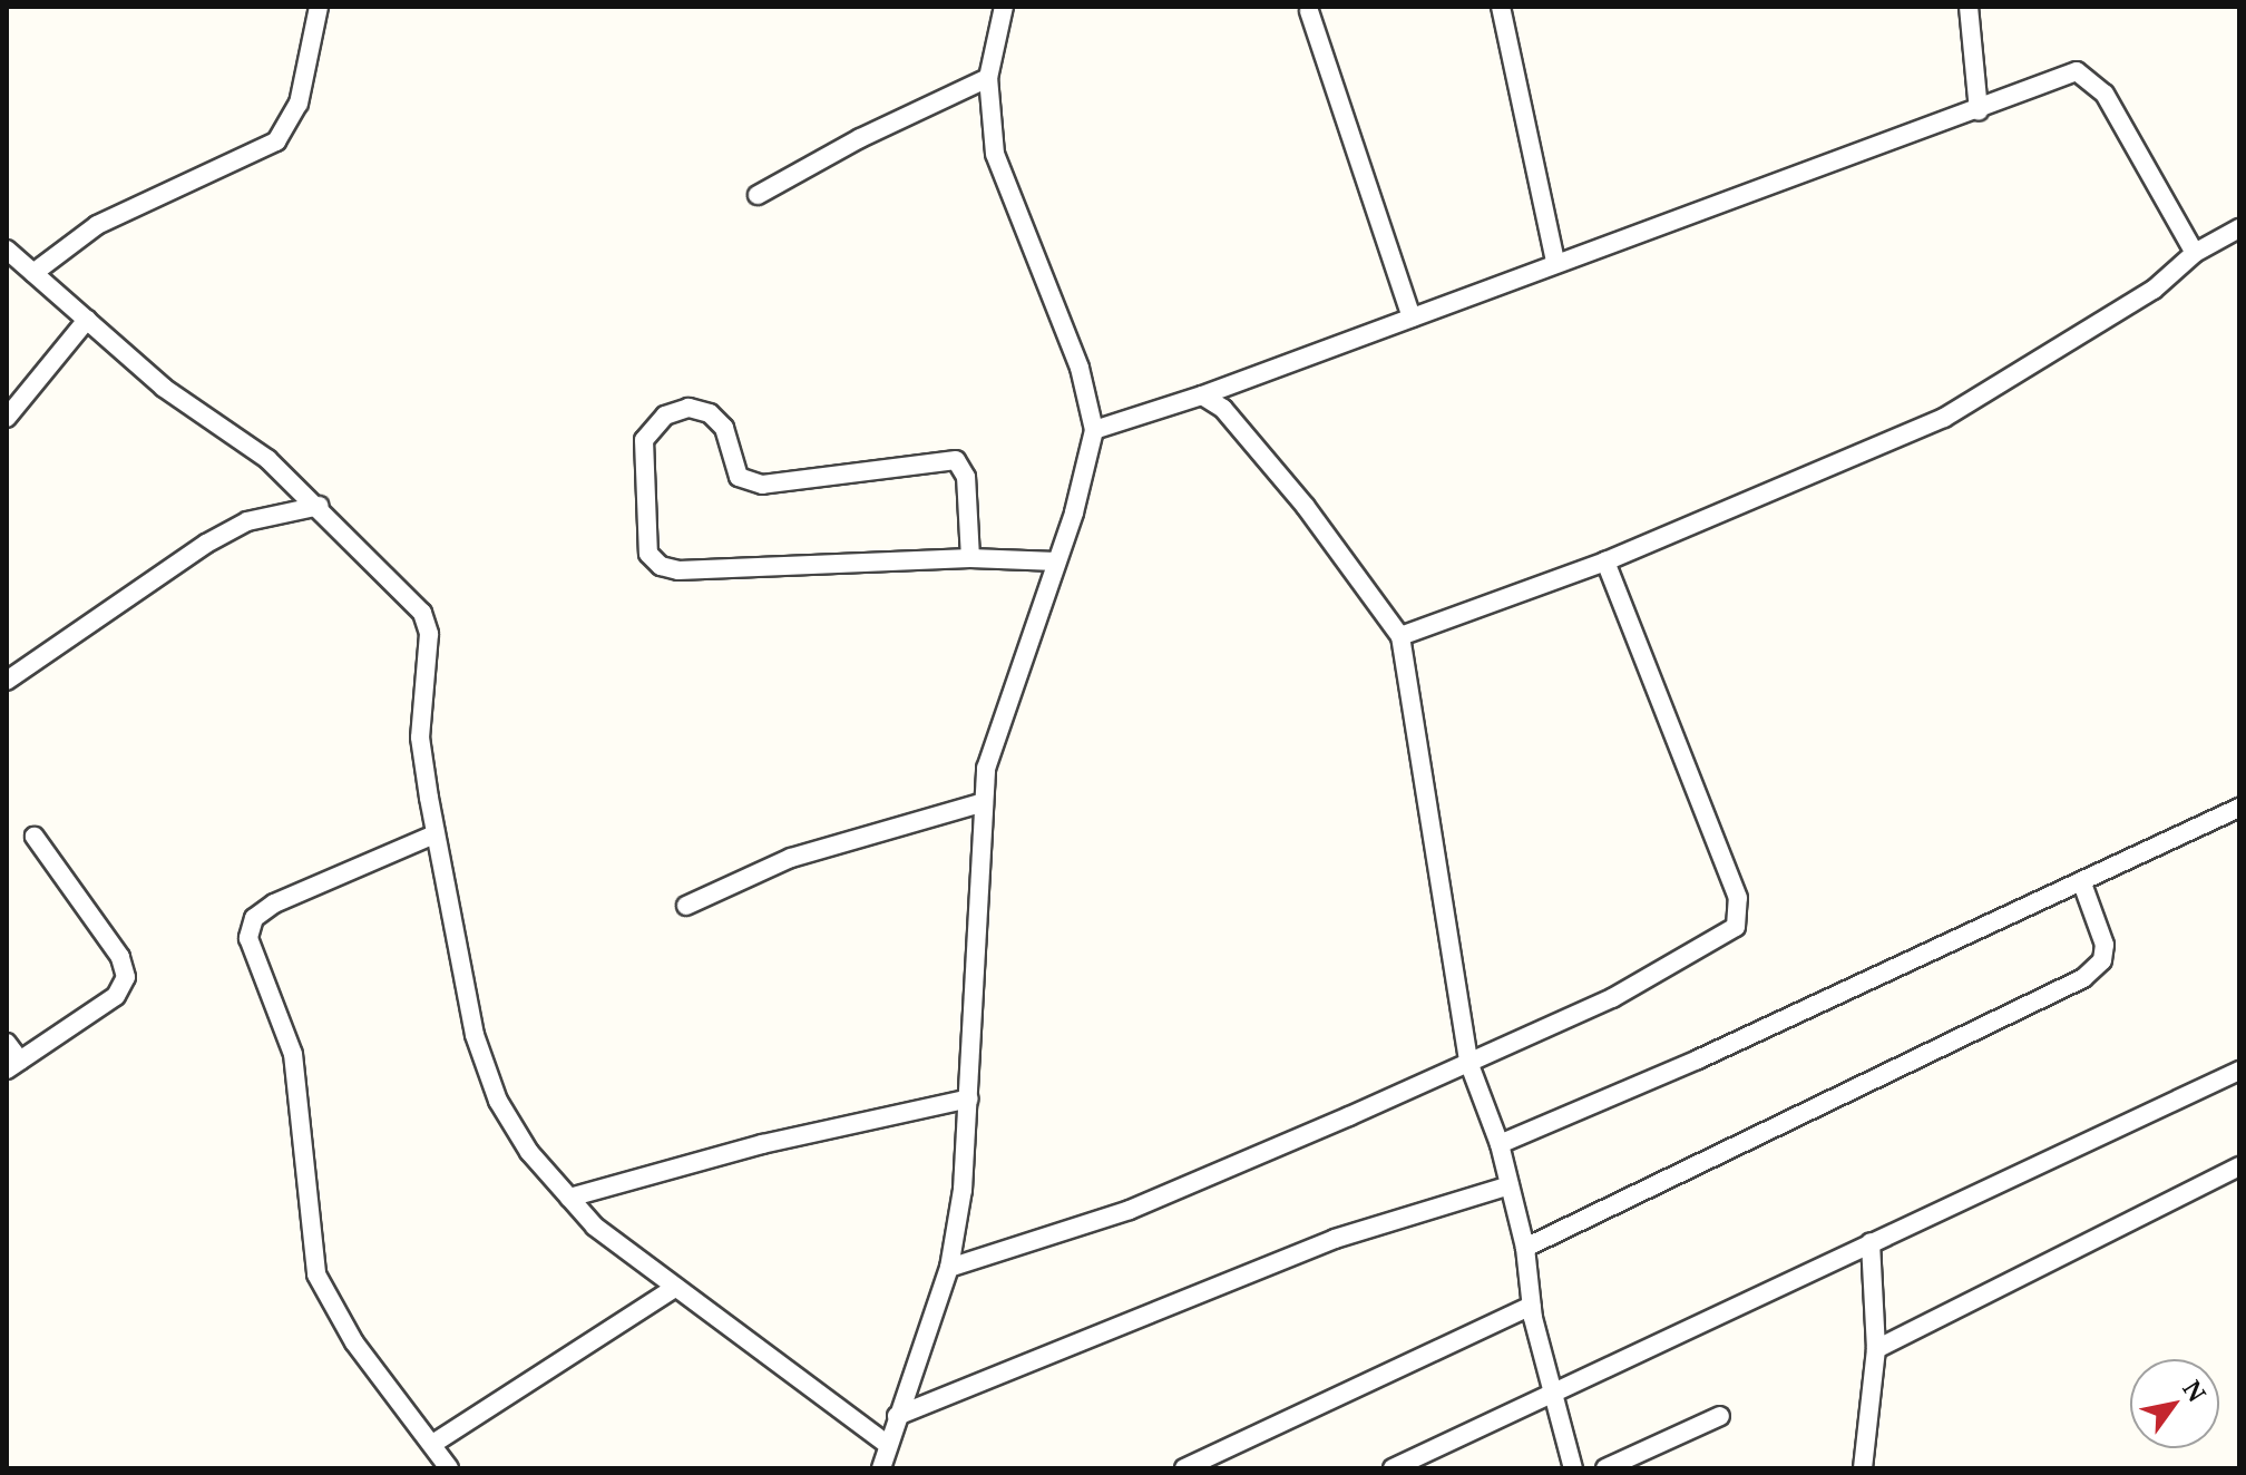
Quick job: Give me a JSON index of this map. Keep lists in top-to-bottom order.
{
  "north": "top right"
}
